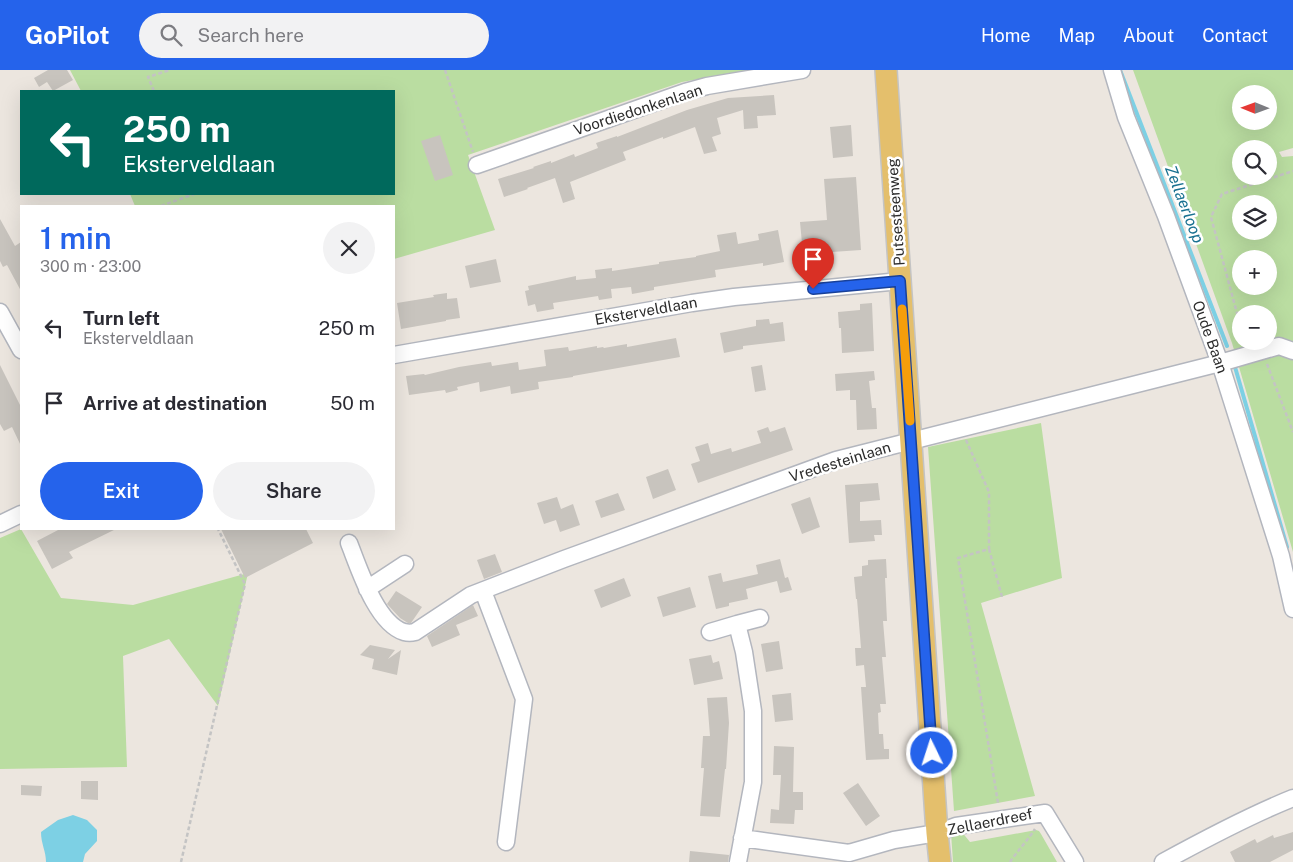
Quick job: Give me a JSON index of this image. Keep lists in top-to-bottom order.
{
  "streets": {
    "main road": ["Putsesteenweg"],
    "street": [
      "Voordiedonkenlaan",
      "Eksterveldlaan",
      "Oude Baan",
      "Vredesteinlaan",
      "Zellaerdreef"
    ]
  },
  "crossings": [
    ["Putsesteenweg", "Eksterveldlaan"],
    ["Putsesteenweg", "Vredesteinlaan"],
    ["Putsesteenweg", "Zellaerdreef"],
    ["Oude Baan", "Vredesteinlaan"]
  ],
  "water": ["Zellaerloop"],
  "north": "left",
  "page": {
    "header": "GoPilot",
    "search": "Search here",
    "nav": [
      "Home",
      "Map",
      "About",
      "Contact"
    ],
    "map_buttons": ["+", "−"],
    "turn": ["250 m", "Eksterveldlaan"],
    "heading": ["1 min", "300 m · 23:00"],
    "list": [
      {
        "name": "Turn left",
        "note": "Eksterveldlaan",
        "value": "250 m"
      },
      {
        "name": "Arrive at destination",
        "value": "50 m"
      }
    ],
    "buttons": ["Exit", "Share"]
  }
}
